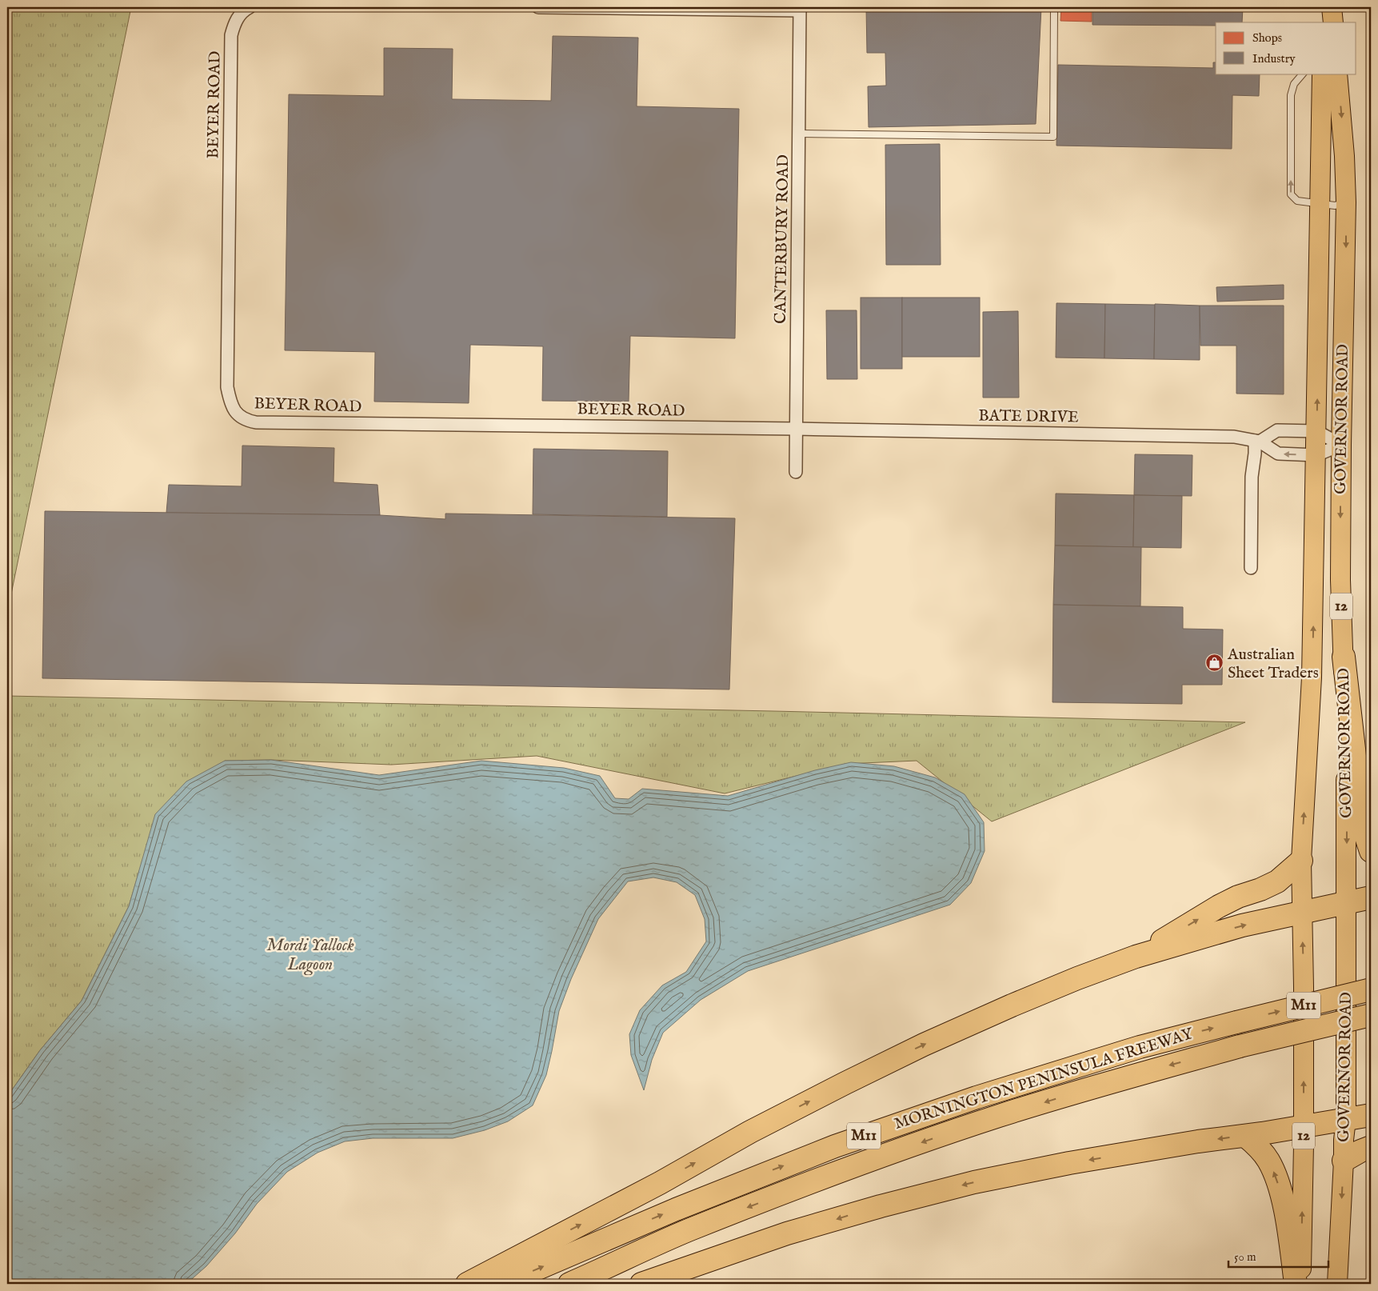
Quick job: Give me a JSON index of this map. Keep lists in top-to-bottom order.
{
  "streets": {
    "highway": ["M11", "MORNINGTON PENINSULA FREEWAY"],
    "main road": ["GOVERNOR ROAD", "12"],
    "street": ["BEYER ROAD", "CANTERBURY ROAD", "BATE DRIVE"]
  },
  "crossings": [
    ["BEYER ROAD", "CANTERBURY ROAD"],
    ["BEYER ROAD", "BATE DRIVE"],
    ["CANTERBURY ROAD", "BATE DRIVE"],
    ["BATE DRIVE", "GOVERNOR ROAD"]
  ],
  "water": ["Mordi Yallock Lagoon"],
  "places": {
    "shop": ["Australian Sheet Traders"]
  },
  "legend": ["Shops", "Industry"],
  "scale_bar": "50 m"
}
